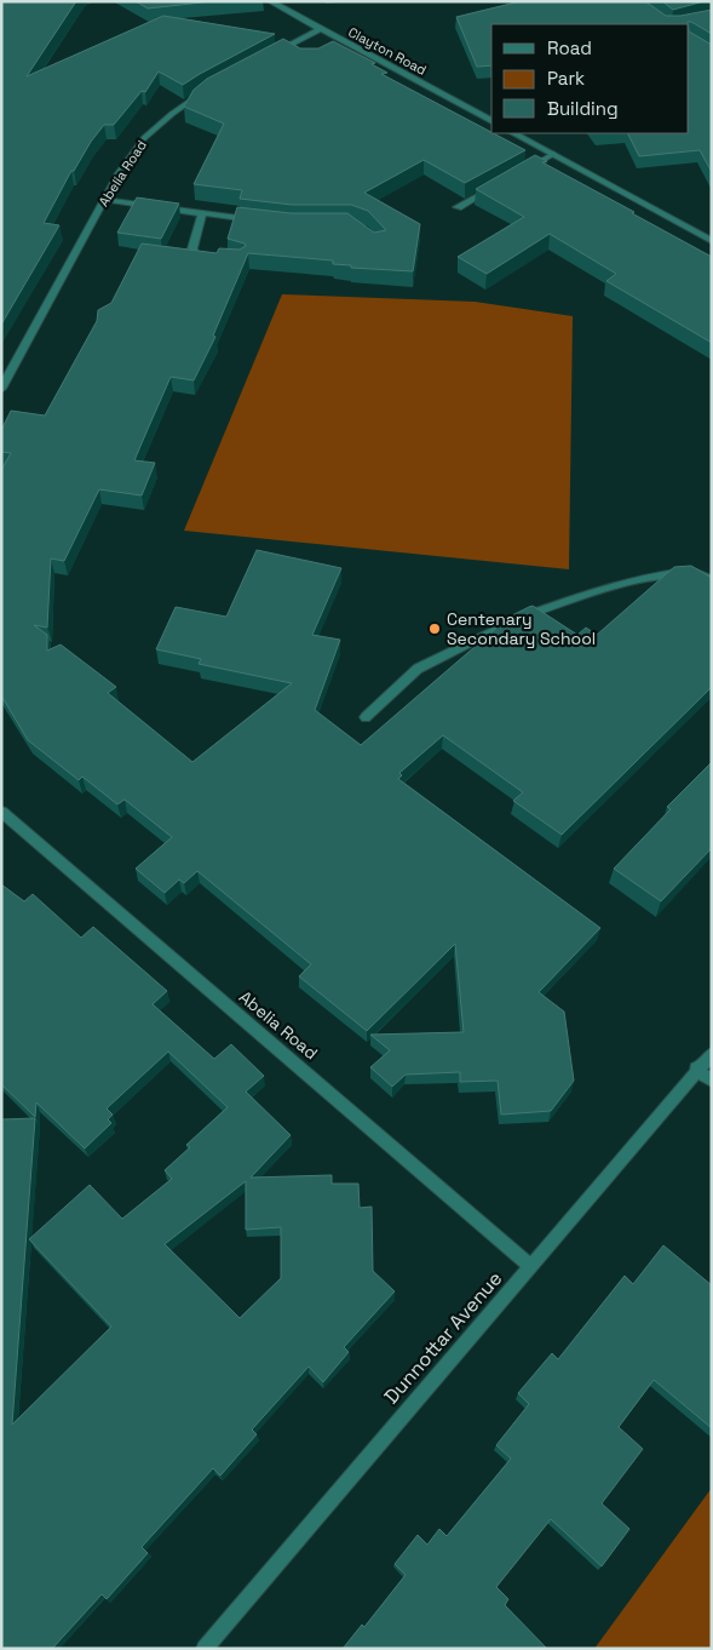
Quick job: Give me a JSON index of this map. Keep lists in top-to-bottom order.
{
  "streets": {
    "street": ["Clayton Road", "Abelia Road", "Dunnottar Avenue"]
  },
  "crossings": [
    ["Abelia Road", "Dunnottar Avenue"]
  ],
  "places": ["Centenary Secondary School"],
  "legend": ["Road", "Park", "Building"]
}
